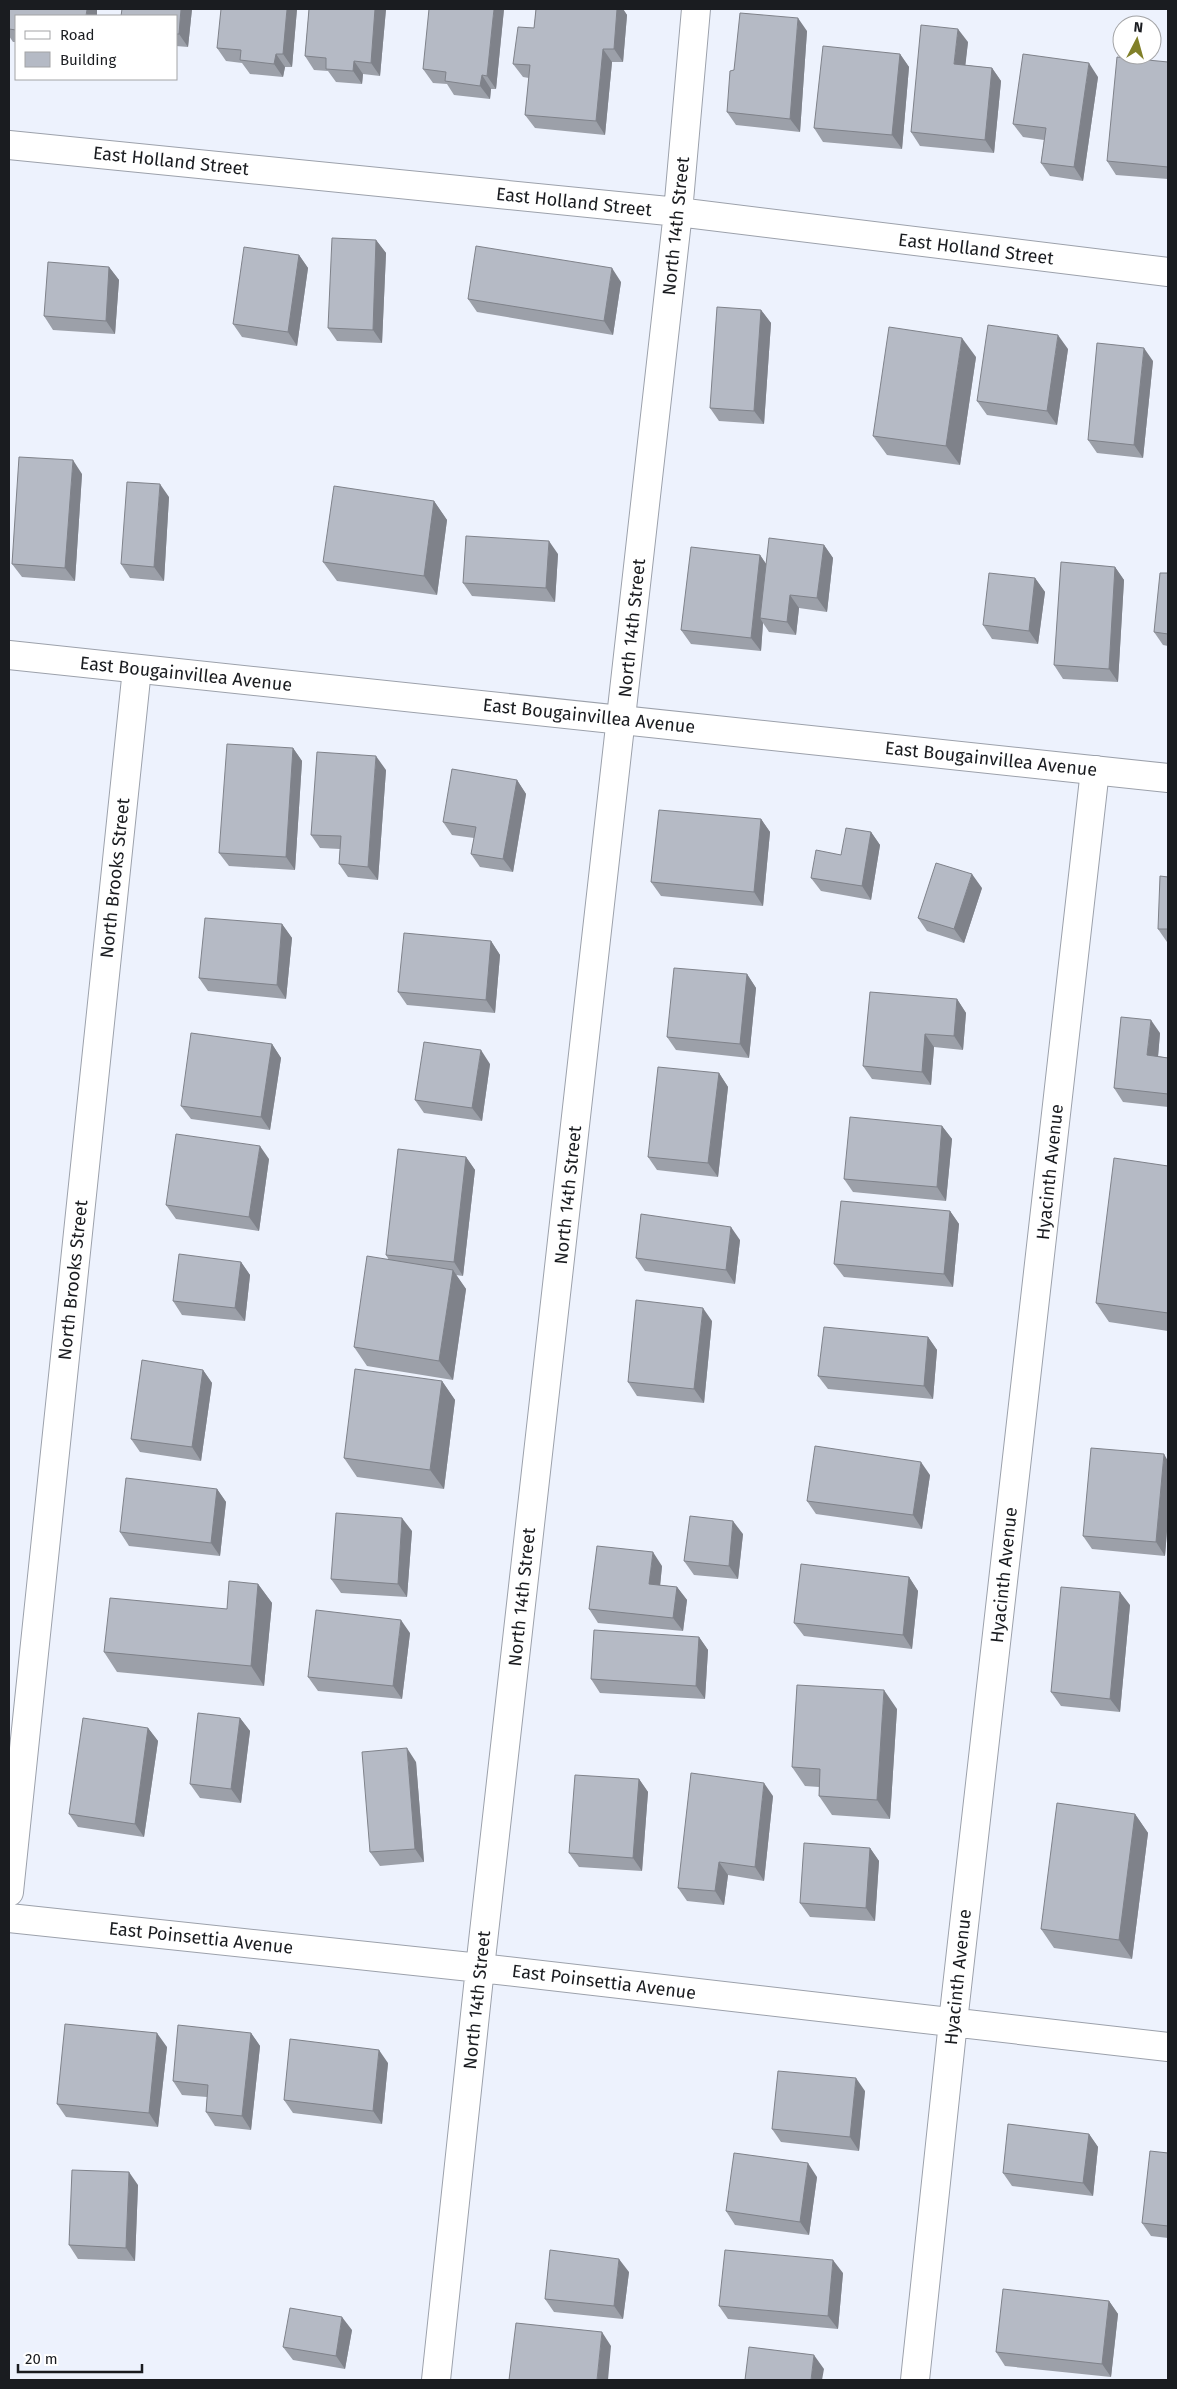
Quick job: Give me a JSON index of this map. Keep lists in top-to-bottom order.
{
  "streets": {
    "street": [
      "East Holland Street",
      "North 14th Street",
      "East Bougainvillea Avenue",
      "North Brooks Street",
      "Hyacinth Avenue",
      "East Poinsettia Avenue"
    ]
  },
  "crossings": [
    ["East Holland Street", "North 14th Street"],
    ["North 14th Street", "East Bougainvillea Avenue"],
    ["North 14th Street", "East Poinsettia Avenue"],
    ["East Bougainvillea Avenue", "North Brooks Street"],
    ["East Bougainvillea Avenue", "Hyacinth Avenue"],
    ["Hyacinth Avenue", "East Poinsettia Avenue"]
  ],
  "legend": ["Road", "Building"],
  "scale_bar": "20 m",
  "north": "top"
}
